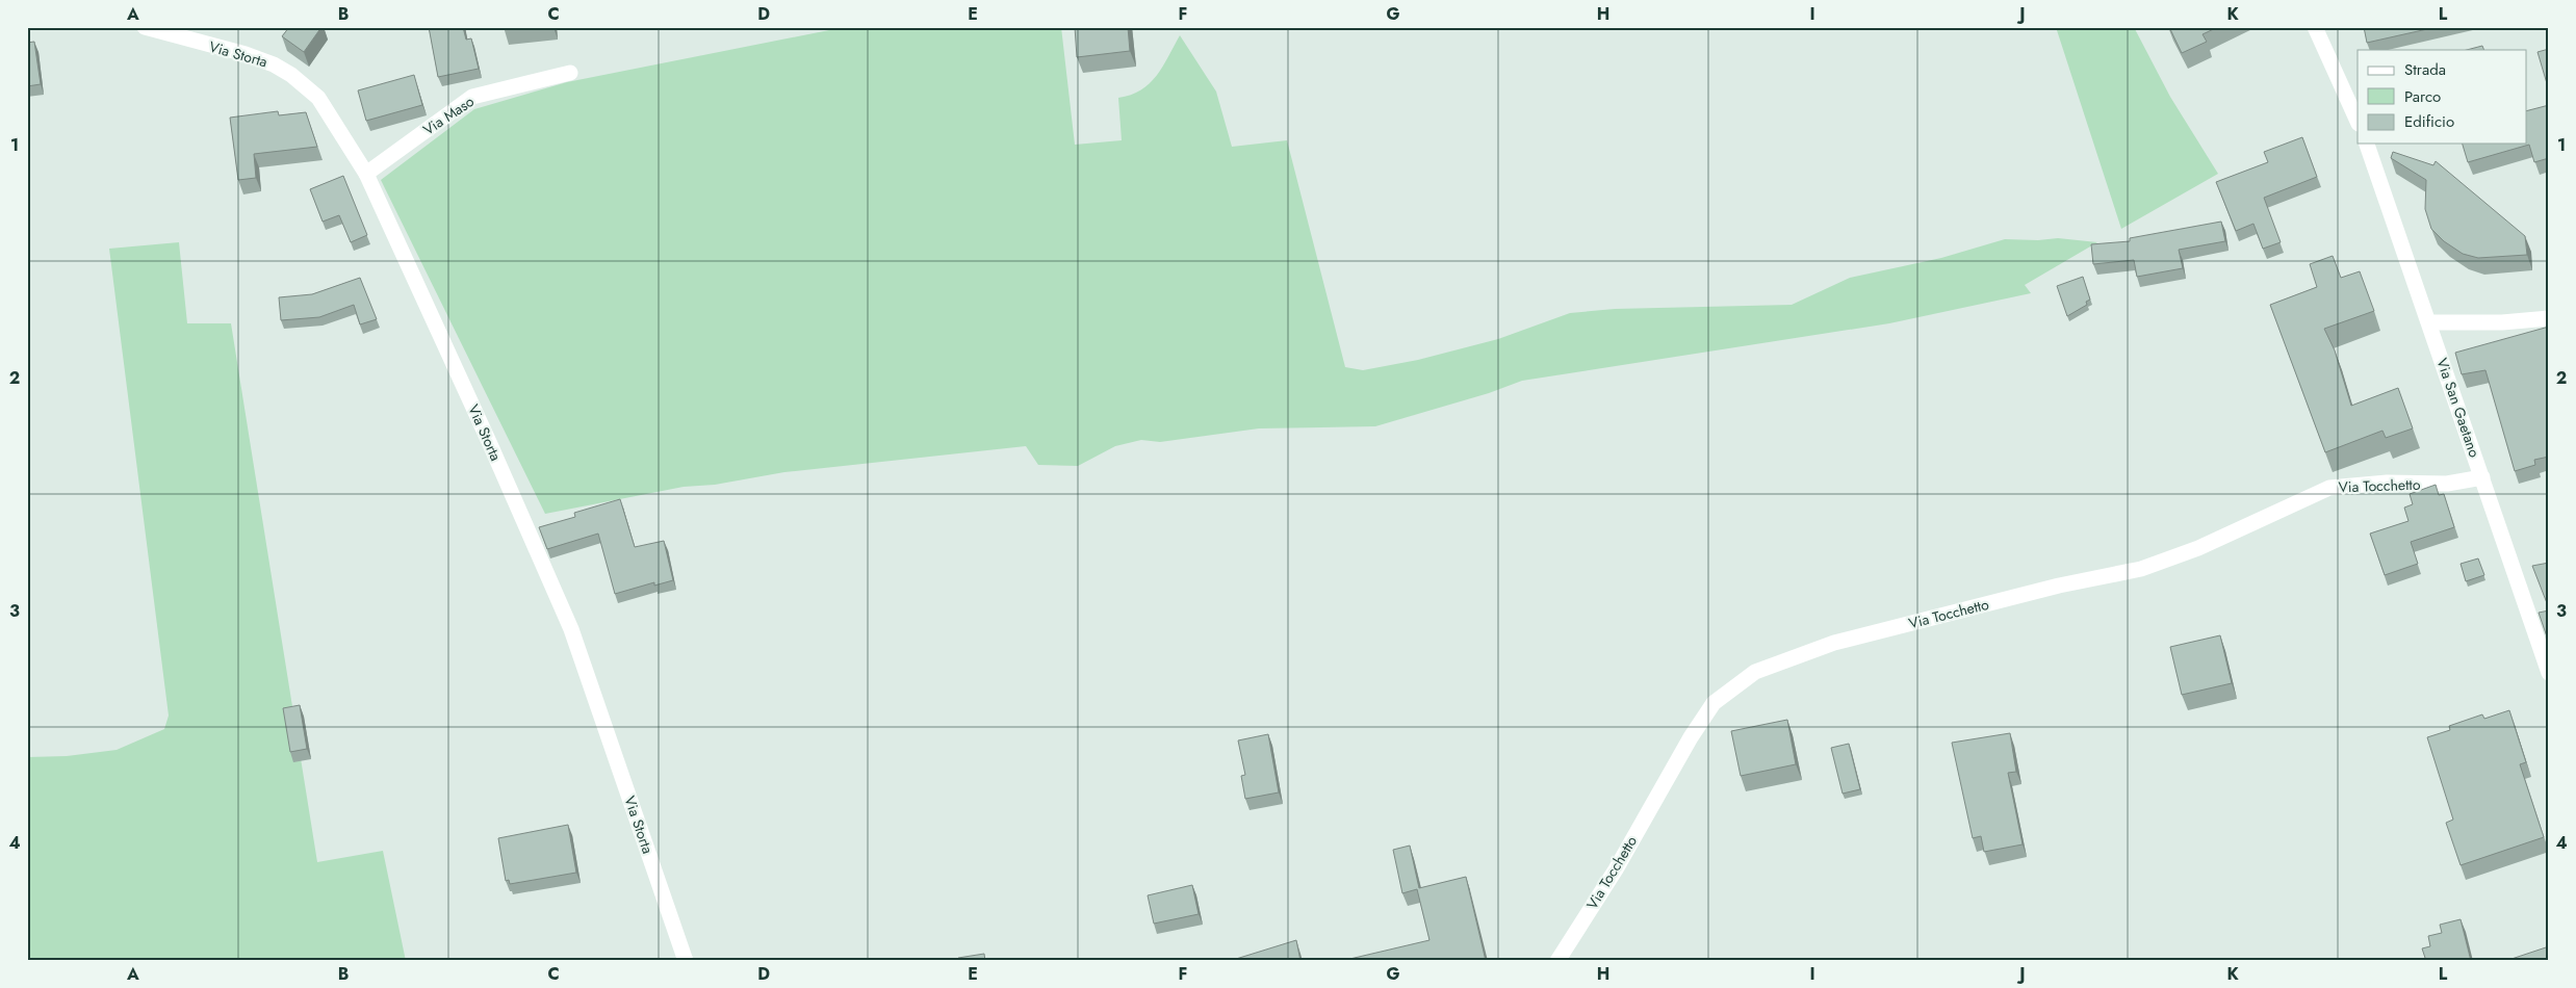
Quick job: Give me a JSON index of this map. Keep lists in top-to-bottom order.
{
  "streets": {
    "street": [
      "Via Storta",
      "Via Maso",
      "Via San Gaetano",
      "Via Tocchetto"
    ]
  },
  "crossings": [
    ["Via Storta", "Via Maso"],
    ["Via San Gaetano", "Via Tocchetto"]
  ],
  "legend": ["Strada", "Parco", "Edificio"],
  "grid": {
    "columns": [
      "A",
      "B",
      "C",
      "D",
      "E",
      "F",
      "G",
      "H",
      "I",
      "J",
      "K",
      "L"
    ],
    "rows": [
      "1",
      "2",
      "3",
      "4"
    ]
  }
}
